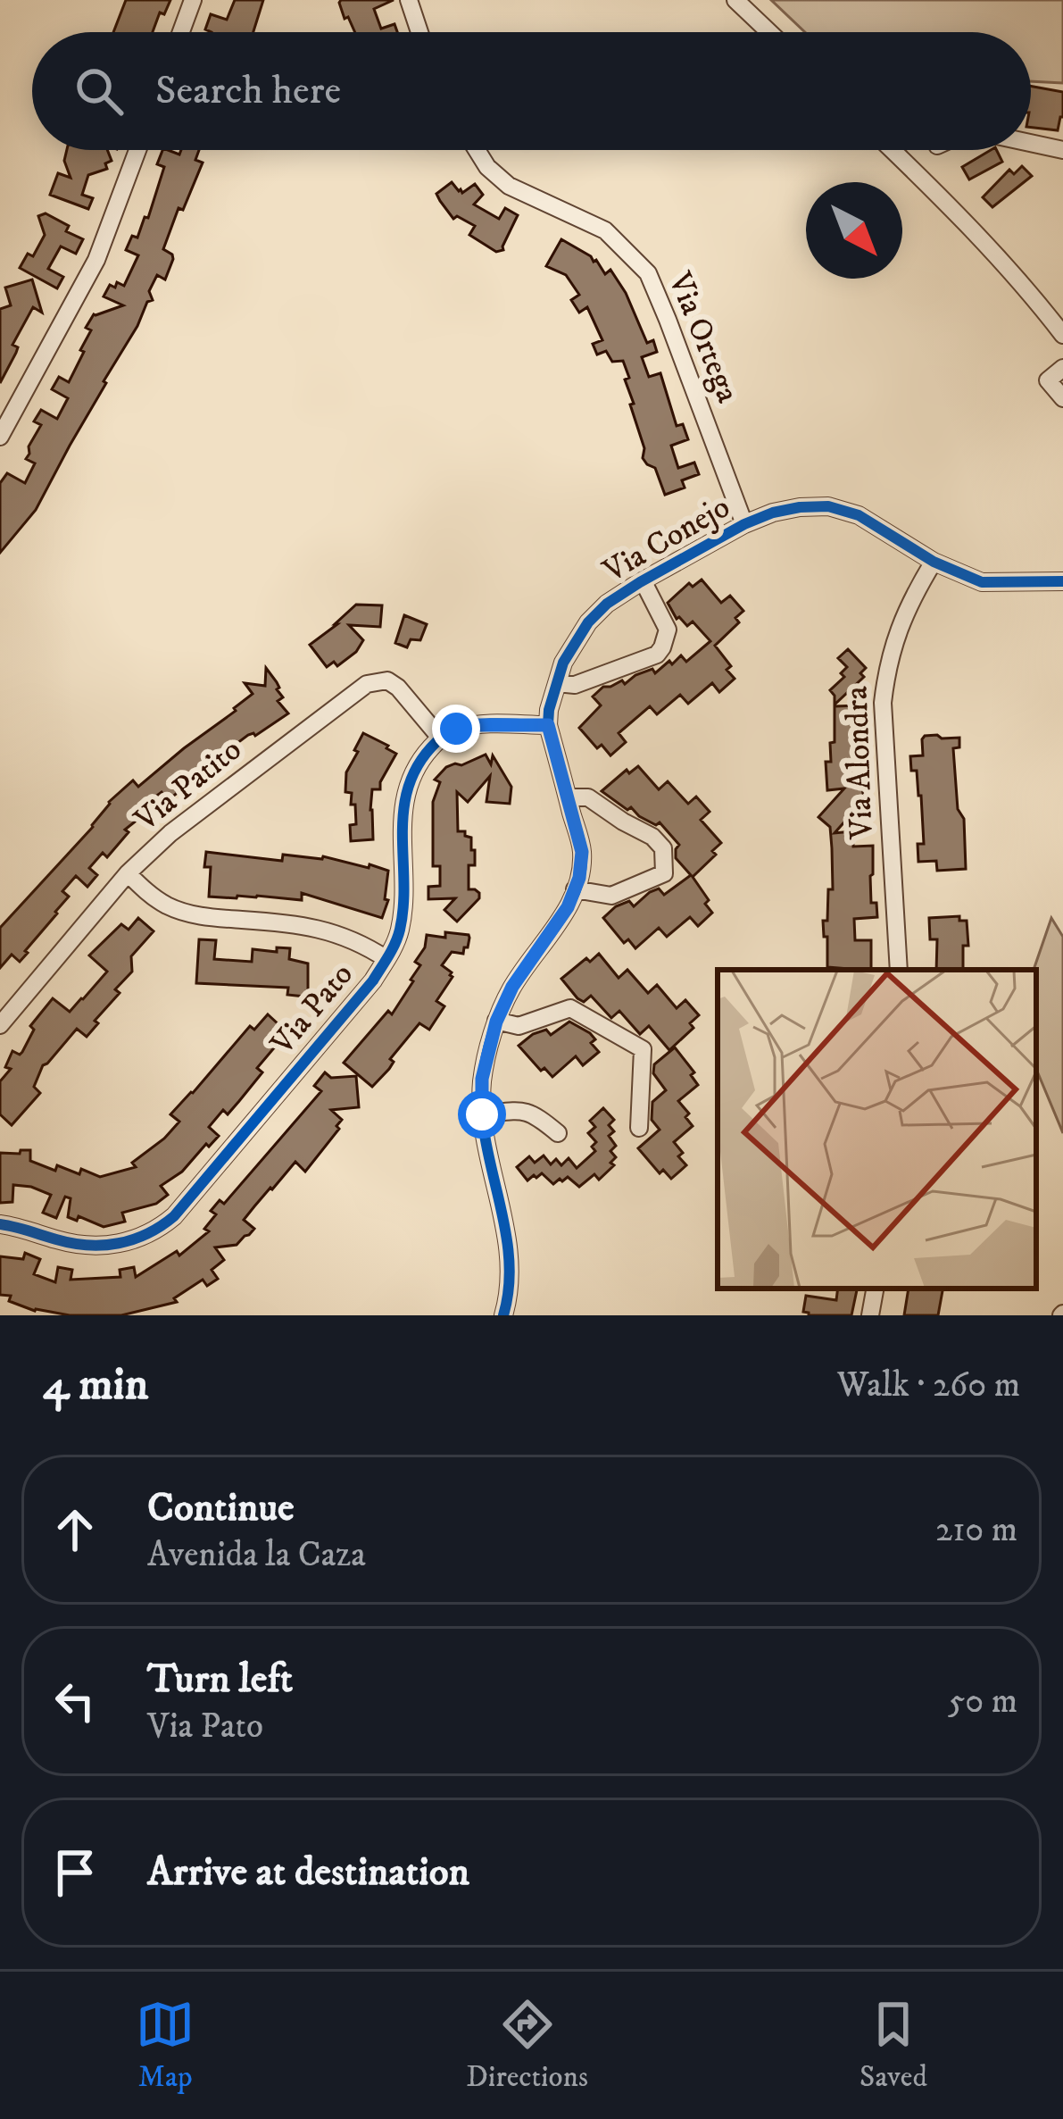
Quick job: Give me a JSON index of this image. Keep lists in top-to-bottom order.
{
  "streets": {
    "street": [
      "Via Ortega",
      "Via Conejo",
      "Via Alondra",
      "Via Patito",
      "Via Pato"
    ]
  },
  "crossings": [
    ["Via Ortega", "Via Conejo"],
    ["Via Conejo", "Via Alondra"],
    ["Via Patito", "Via Pato"]
  ],
  "north": "bottom right",
  "page": {
    "search": "Search here",
    "heading": ["4 min", "Walk · 260 m"],
    "list": [
      ["Continue", "Avenida la Caza", "210 m"],
      ["Turn left", "Via Pato", "50 m"],
      "Arrive at destination"
    ],
    "nav": ["Map", "Directions", "Saved"]
  }
}
